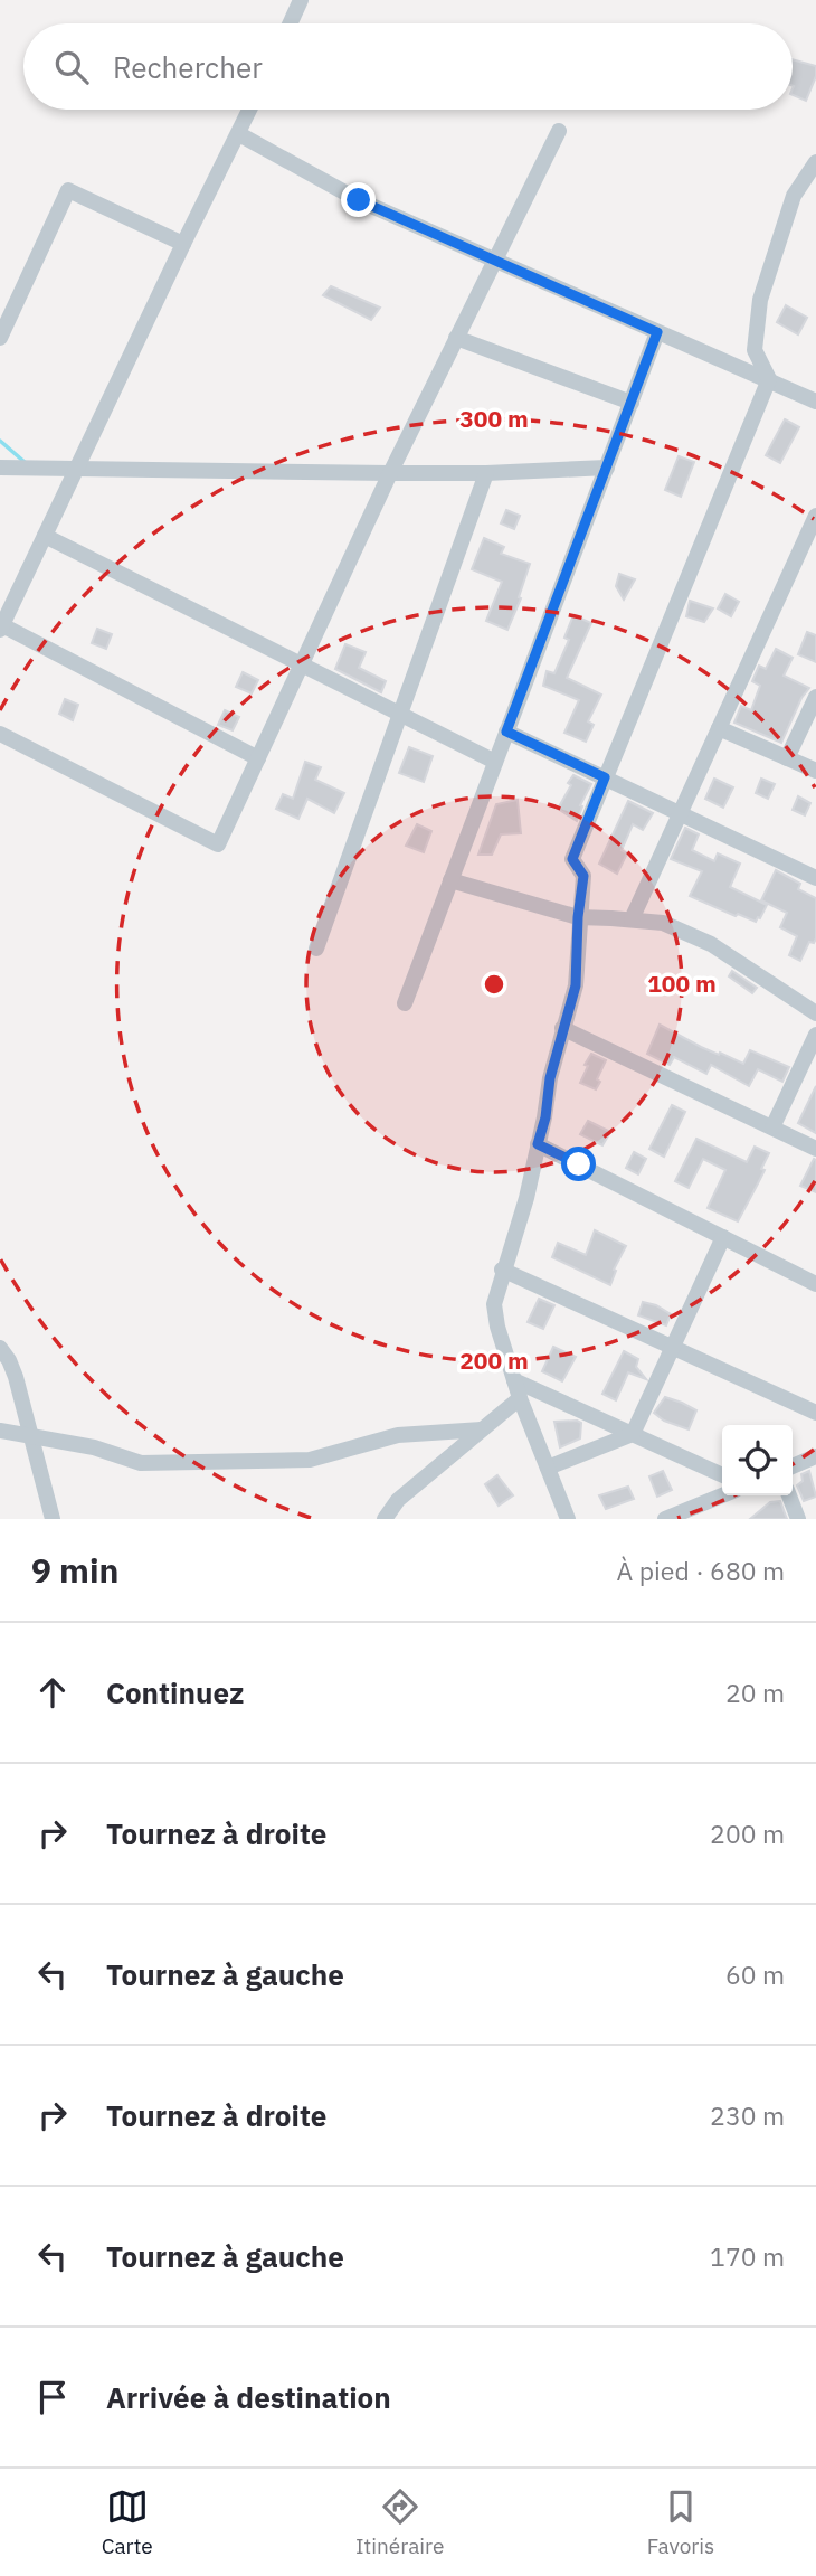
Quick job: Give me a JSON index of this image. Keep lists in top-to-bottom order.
{
  "page": {
    "search": "Rechercher",
    "heading": ["9 min", "À pied · 680 m"],
    "list": [
      ["Continuez", "20 m"],
      ["Tournez à droite", "200 m"],
      ["Tournez à gauche", "60 m"],
      ["Tournez à droite", "230 m"],
      ["Tournez à gauche", "170 m"],
      "Arrivée à destination"
    ],
    "nav": ["Carte", "Itinéraire", "Favoris"]
  },
  "rings": ["300 m", "100 m", "200 m"]
}
